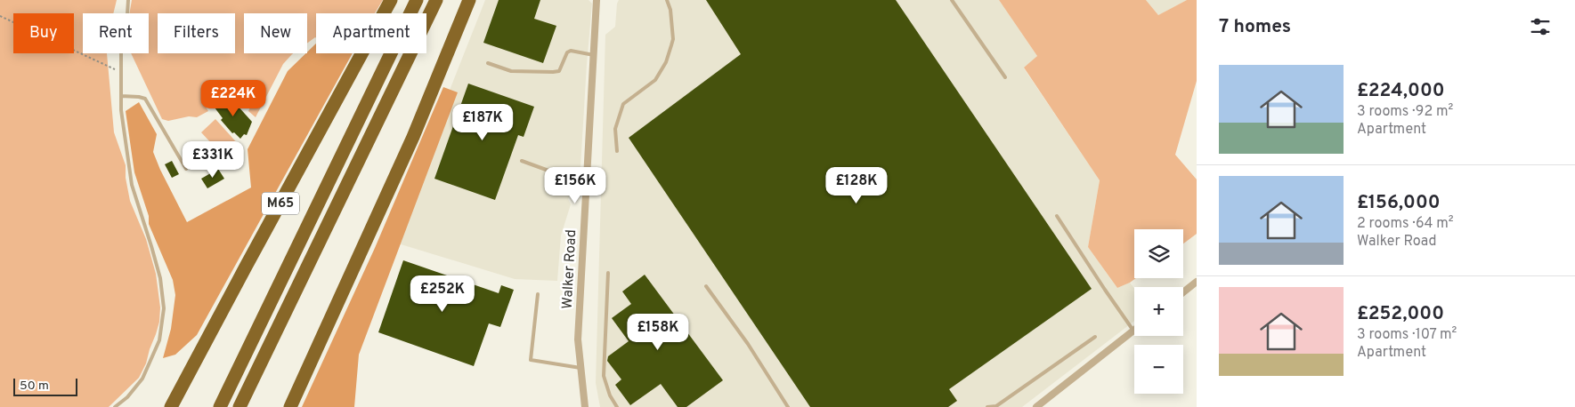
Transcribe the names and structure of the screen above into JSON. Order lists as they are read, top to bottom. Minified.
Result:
{"streets":{"highway":["M65"],"street":["Walker Road"]},"scale_bar":"50 m","page":{"heading":"7 homes","chip":["Buy","Rent","Filters","New","Apartment"],"list":[{"name":"£224,000","note":"3 rooms · 92 m² · Apartment"},{"name":"£156,000","note":"2 rooms · 64 m² · Walker Road"},{"name":"£252,000","note":"3 rooms · 107 m² · Apartment"}],"price":["£224K","£187K","£331K","£156K","£128K","£252K","£158K"],"map_buttons":["+","−"],"scale":"50 m"}}
